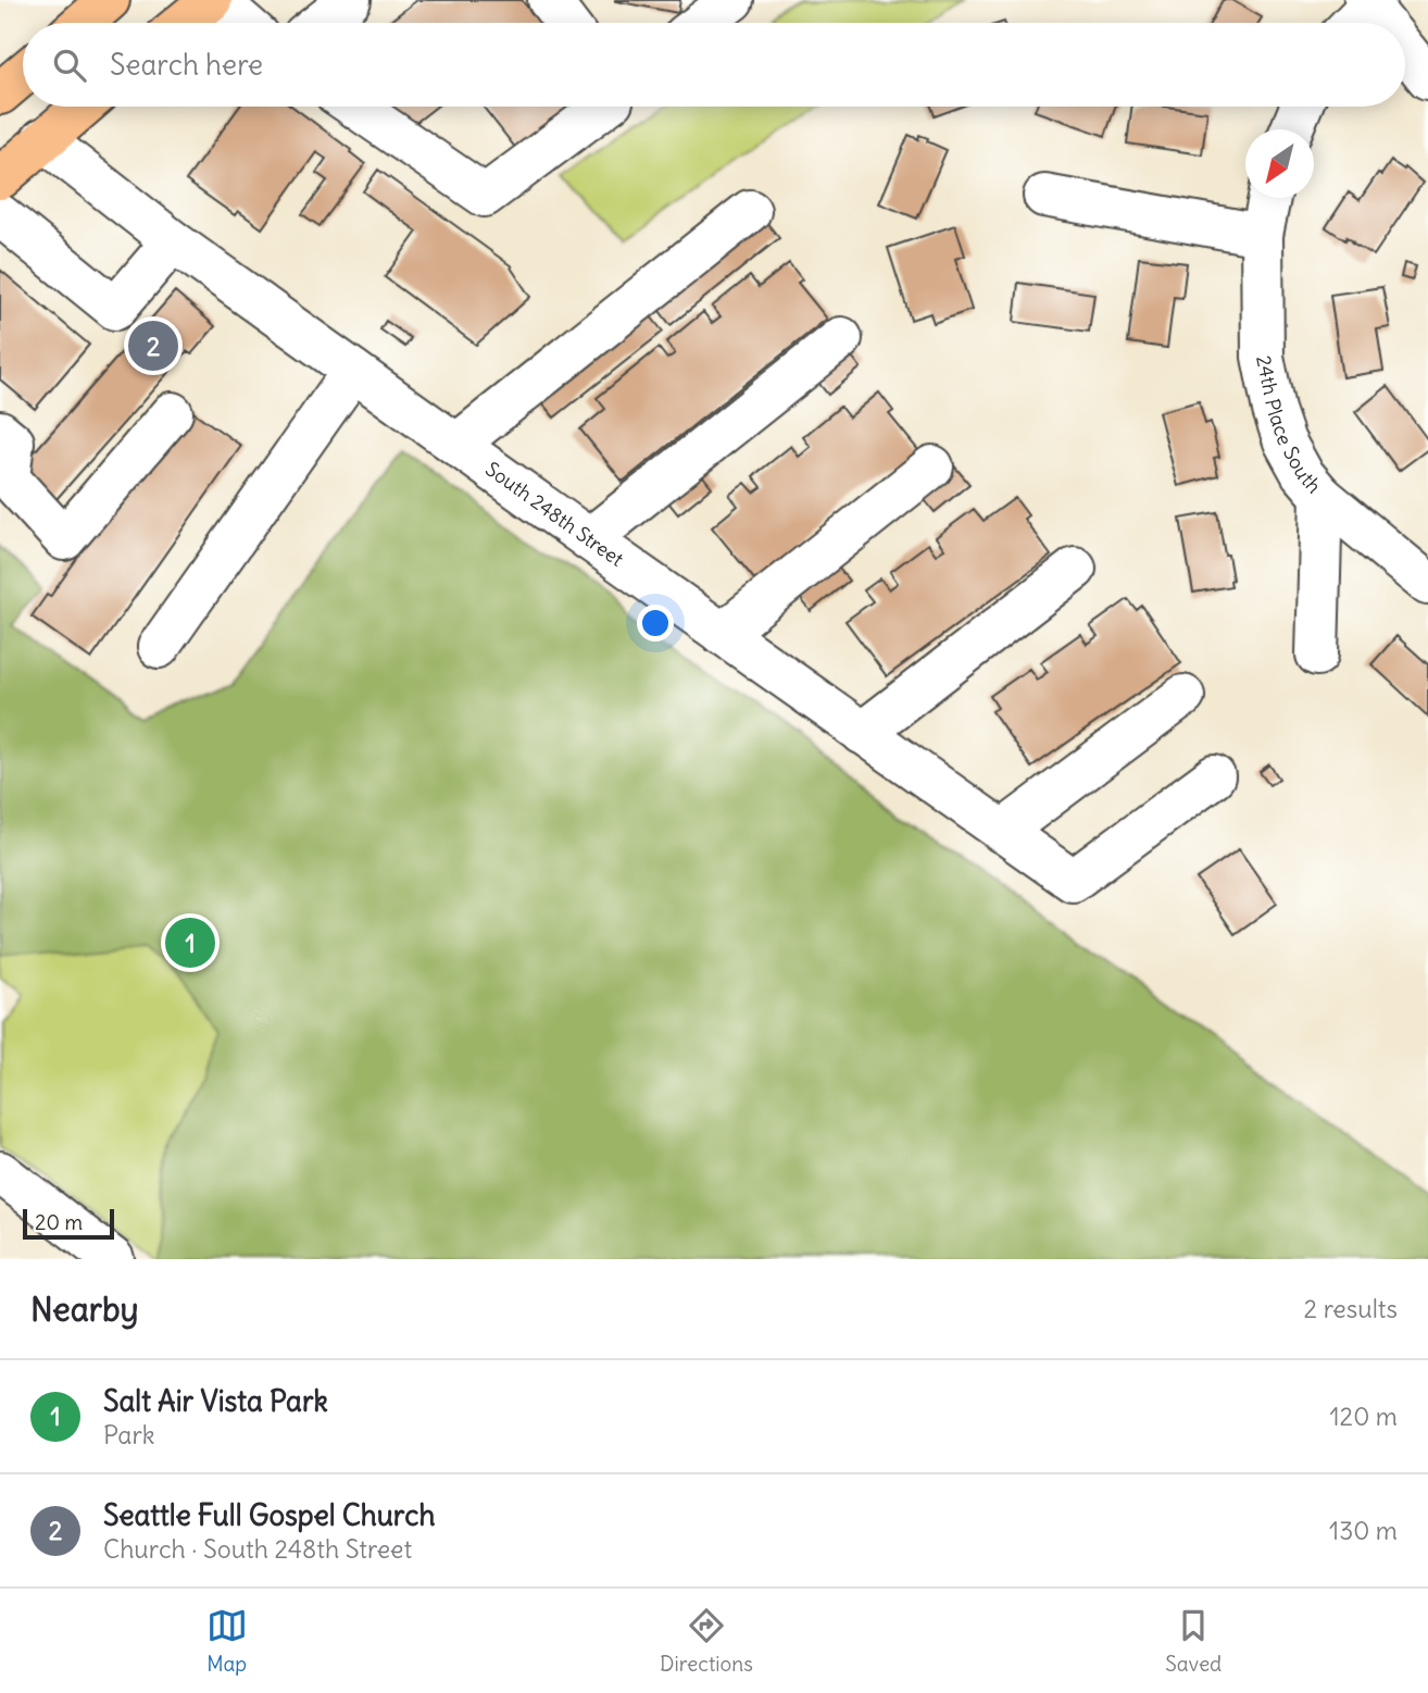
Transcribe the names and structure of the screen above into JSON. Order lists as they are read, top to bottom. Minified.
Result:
{"streets":{"street":["24th Place South","South 248th Street"]},"scale_bar":"20 m","north":"bottom left","page":{"search":"Search here","pins":["2","1"],"scale":"20 m","heading":["Nearby","2 results"],"list":[{"mark":"1","name":"Salt Air Vista Park","note":"Park","value":"120 m"},{"mark":"2","name":"Seattle Full Gospel Church","note":"Church · South 248th Street","value":"130 m"}],"nav":["Map","Directions","Saved"]}}
